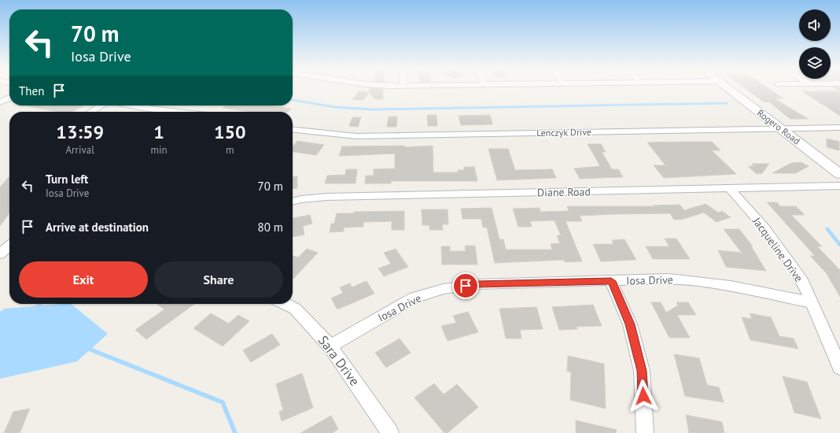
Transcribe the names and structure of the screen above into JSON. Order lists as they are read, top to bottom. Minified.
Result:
{"streets":{"street":["Rogero Road","Lenczyk Drive","Diane Road","Jacqueline Drive","Iosa Drive","Sara Drive"]},"crossings":[["Rogero Road","Lenczyk Drive"],["Diane Road","Jacqueline Drive"],["Jacqueline Drive","Iosa Drive"],["Iosa Drive","Sara Drive"]],"page":{"turn":["70 m","Iosa Drive"],"then":"Then","eta":["13:59","Arrival","1","min","150","m"],"list":[{"name":"Turn left","note":"Iosa Drive","value":"70 m"},{"name":"Arrive at destination","value":"80 m"}],"buttons":["Exit","Share"]}}
